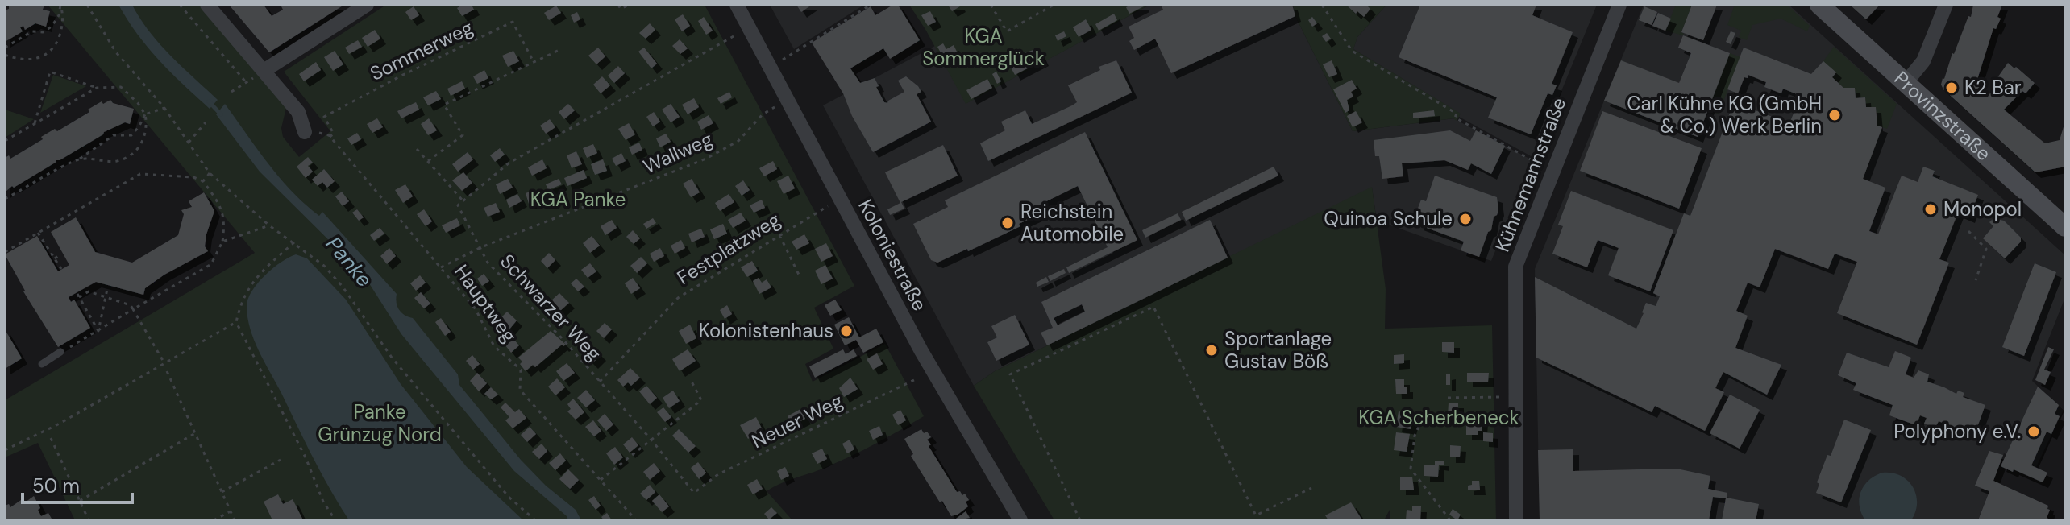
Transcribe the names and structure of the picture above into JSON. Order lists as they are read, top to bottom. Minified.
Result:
{"streets":{"main road":["Provinzstraße"],"street":["Kühnemannstraße","Koloniestraße"],"path":["Sommerweg","Wallweg","Festplatzweg","Hauptweg","Schwarzer Weg","Neuer Weg"]},"crossings":[["Sommerweg","Hauptweg"],["Wallweg","Hauptweg"],["Wallweg","Schwarzer Weg"],["Festplatzweg","Schwarzer Weg"],["Schwarzer Weg","Neuer Weg"]],"water":["Panke"],"parks":["KGA Sommerglück","KGA Panke","Panke Grünzug Nord","KGA Scherbeneck"],"places":["K2 Bar","Carl Kühne KG (GmbH & Co.) Werk Berlin","Monopol","Quinoa Schule","Reichstein Automobile","Kolonistenhaus","Sportanlage Gustav Böß","Polyphony e.V."],"scale_bar":"50 m"}
